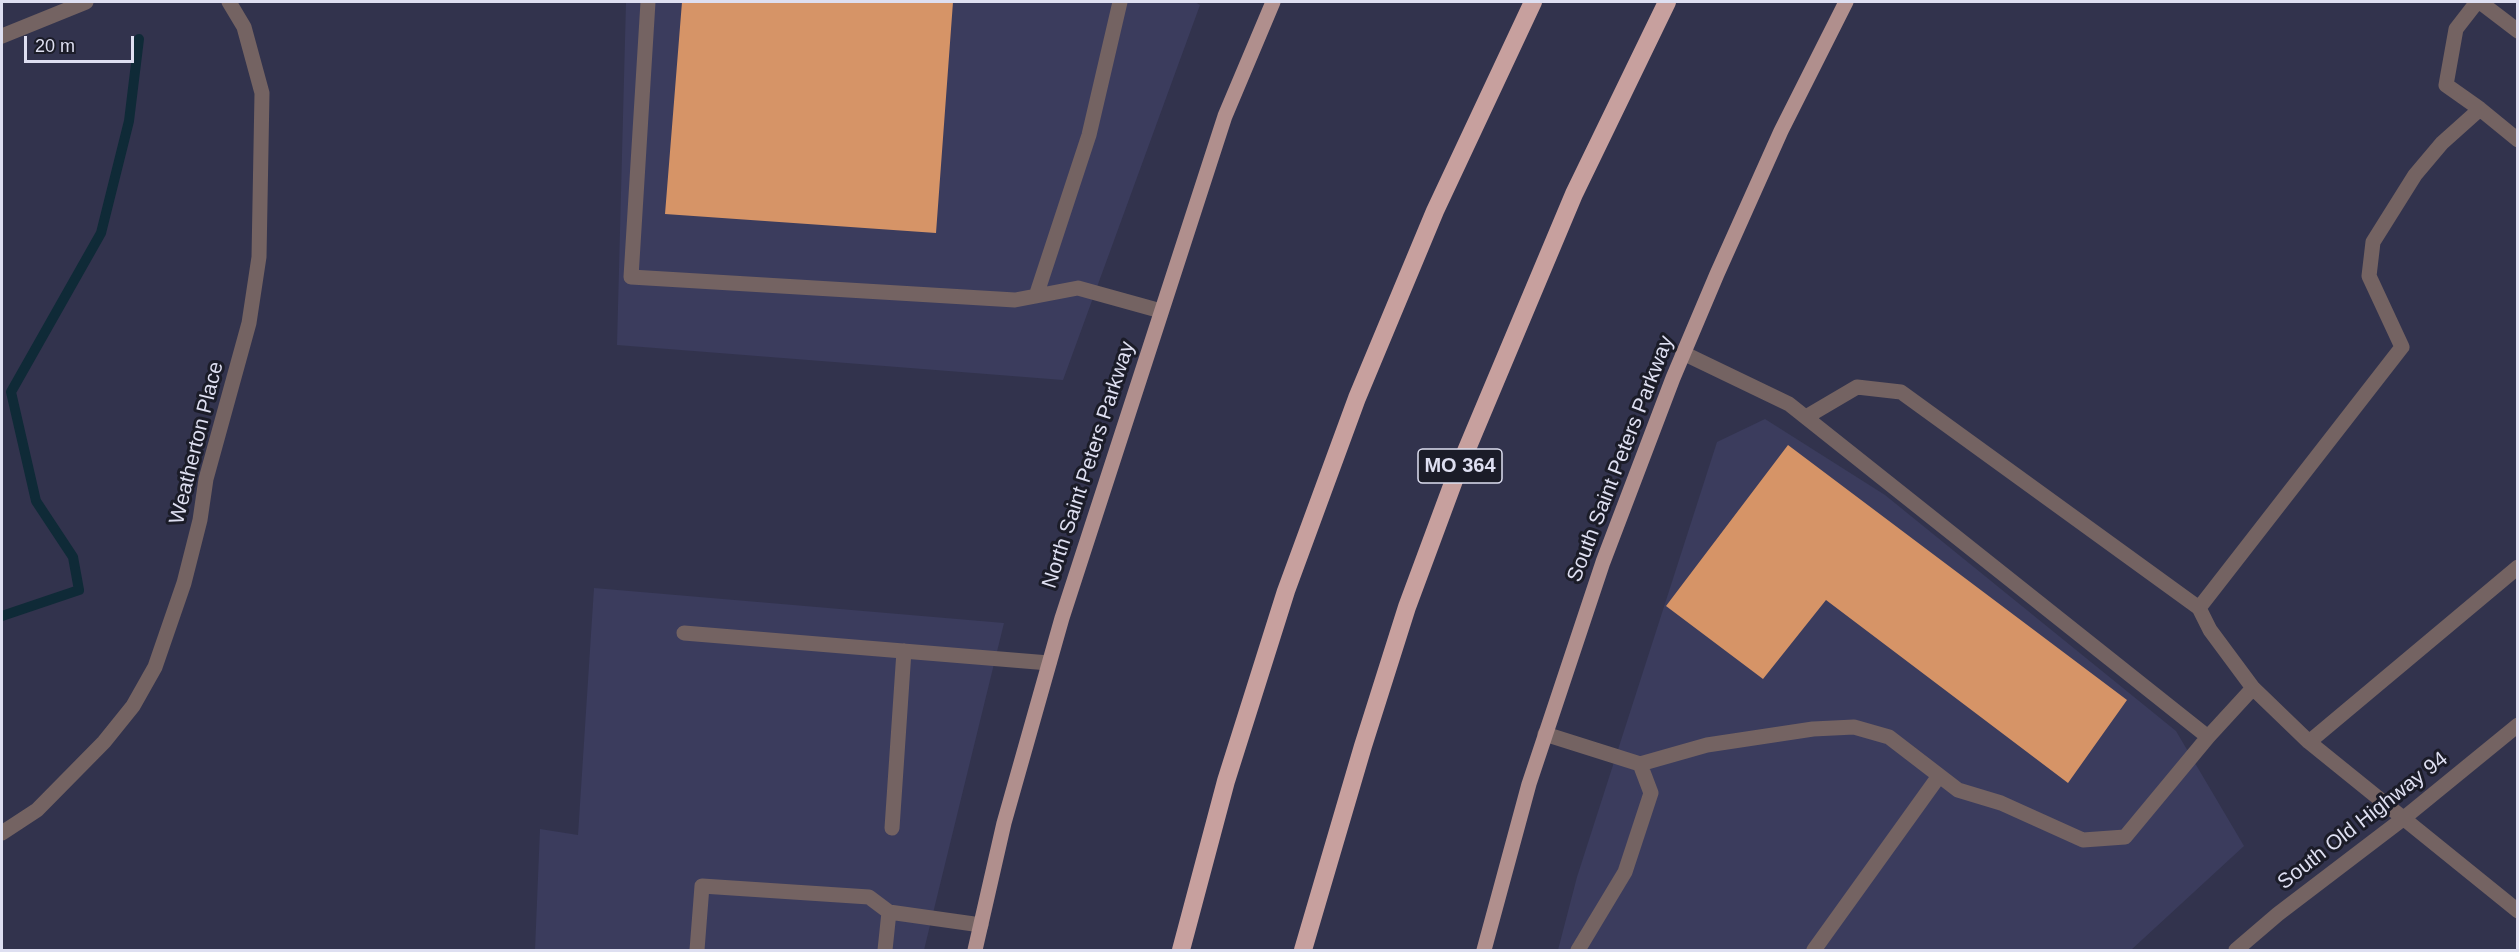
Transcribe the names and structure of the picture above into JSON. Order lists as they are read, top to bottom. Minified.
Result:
{"streets":{"highway":["MO 364"],"main road":["South Saint Peters Parkway","North Saint Peters Parkway"],"street":["Weatherton Place","South Old Highway 94"]},"scale_bar":"20 m"}
